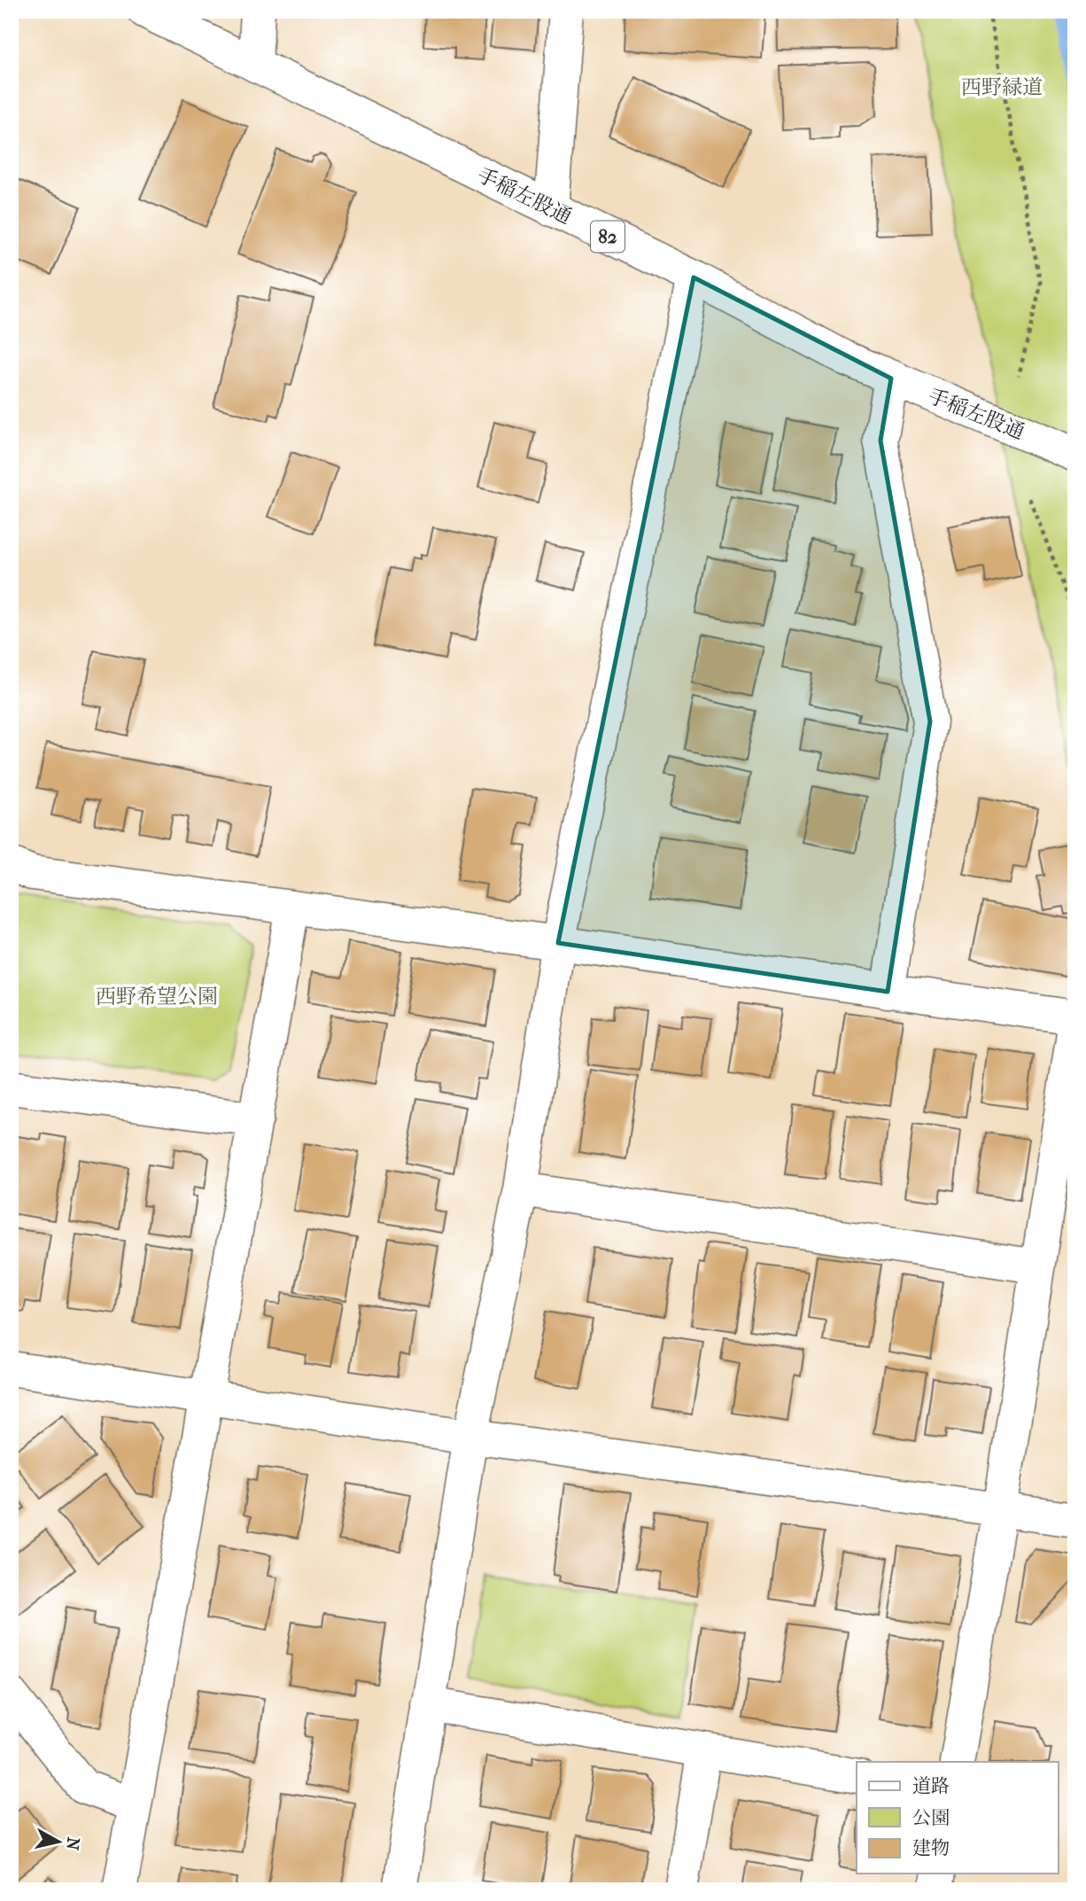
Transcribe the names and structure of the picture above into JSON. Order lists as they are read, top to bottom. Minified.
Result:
{"streets":{"street":["手稲左股通","82"]},"parks":["西野緑道","西野希望公園"],"legend":["道路","公園","建物"],"north":"right"}
